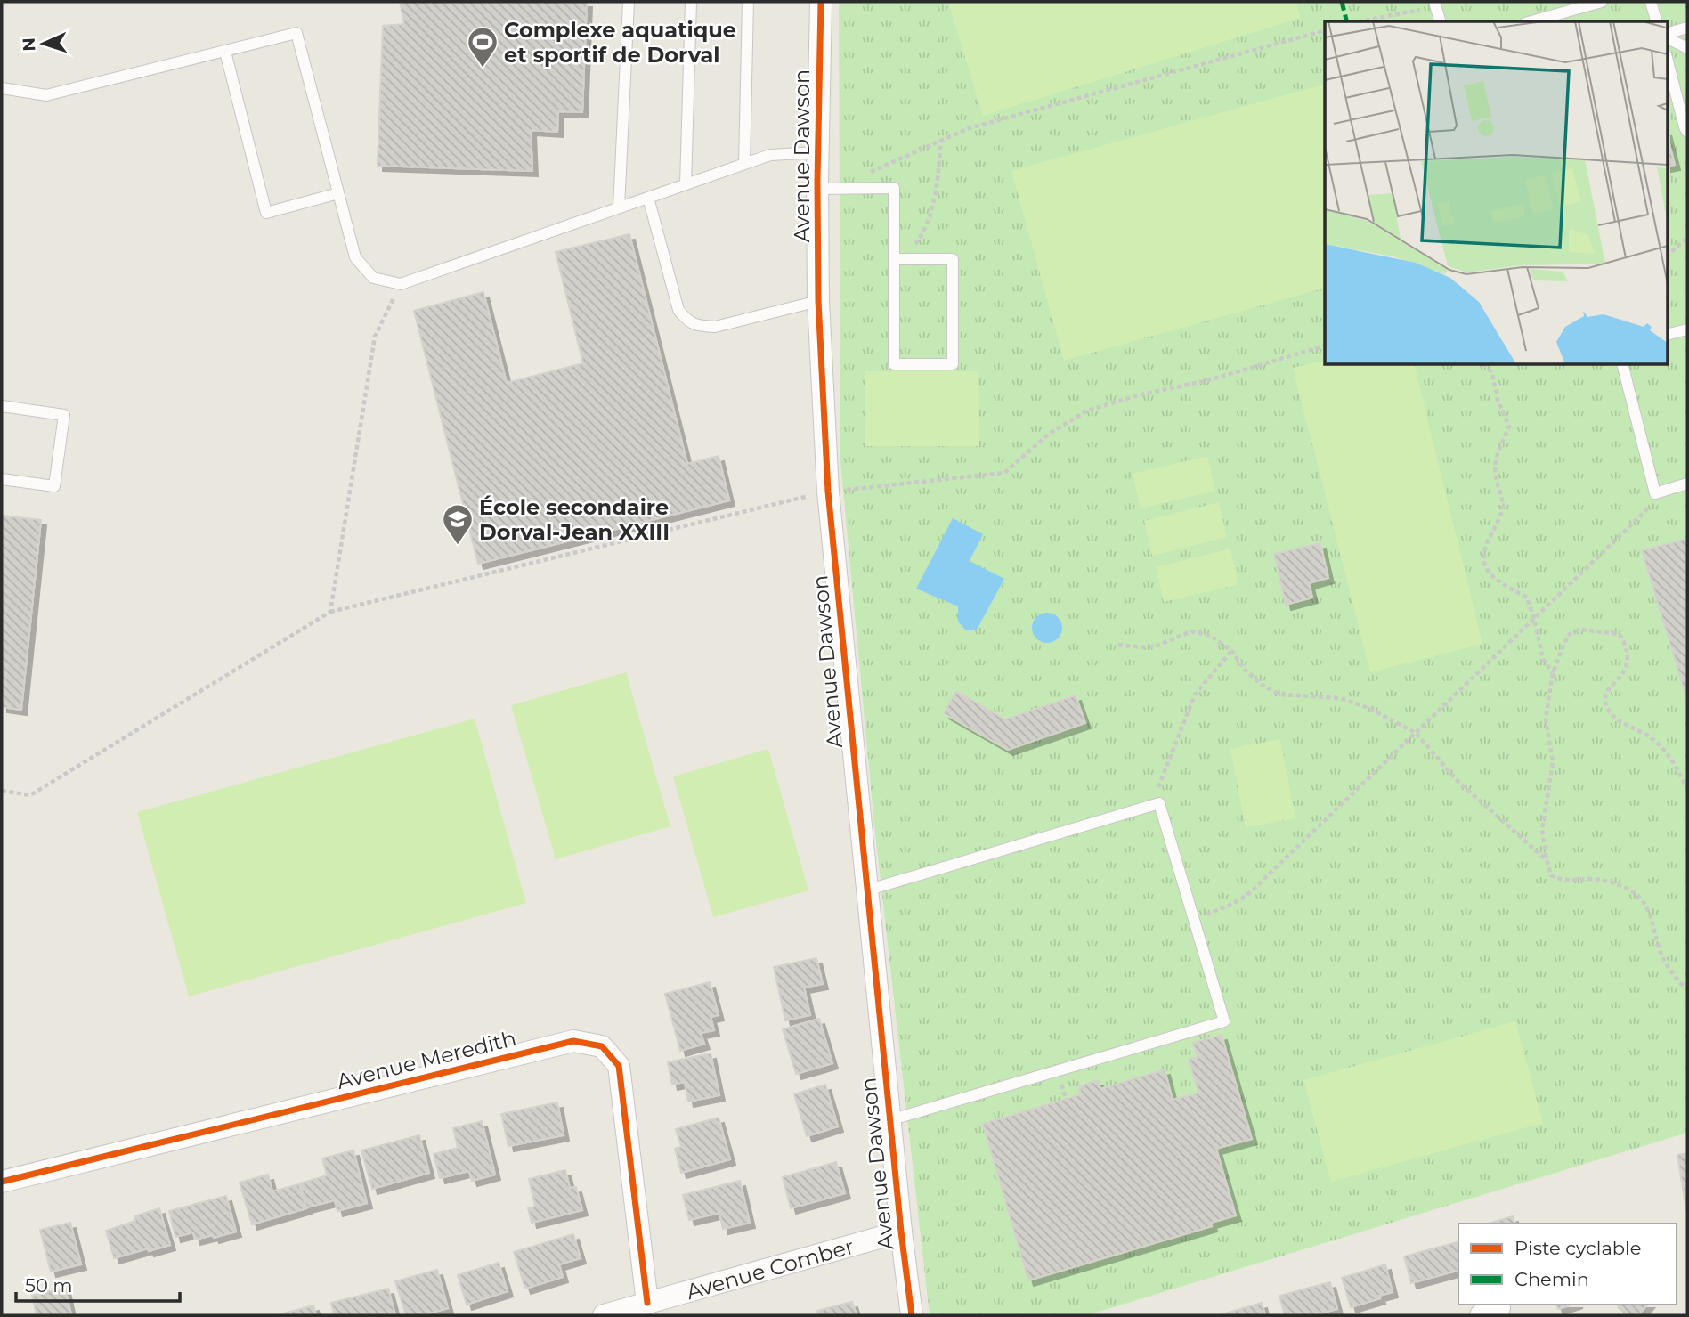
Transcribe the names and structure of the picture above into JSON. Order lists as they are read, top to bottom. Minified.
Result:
{"streets":{"street":["Avenue Dawson","Avenue Meredith","Avenue Comber"]},"crossings":[["Avenue Dawson","Avenue Comber"],["Avenue Meredith","Avenue Comber"]],"places":{"sports":["Complexe aquatique et sportif de Dorval"],"school or university":["École secondaire Dorval-Jean XXIII"]},"legend":["Piste cyclable","Chemin"],"scale_bar":"50 m","north":"left"}
